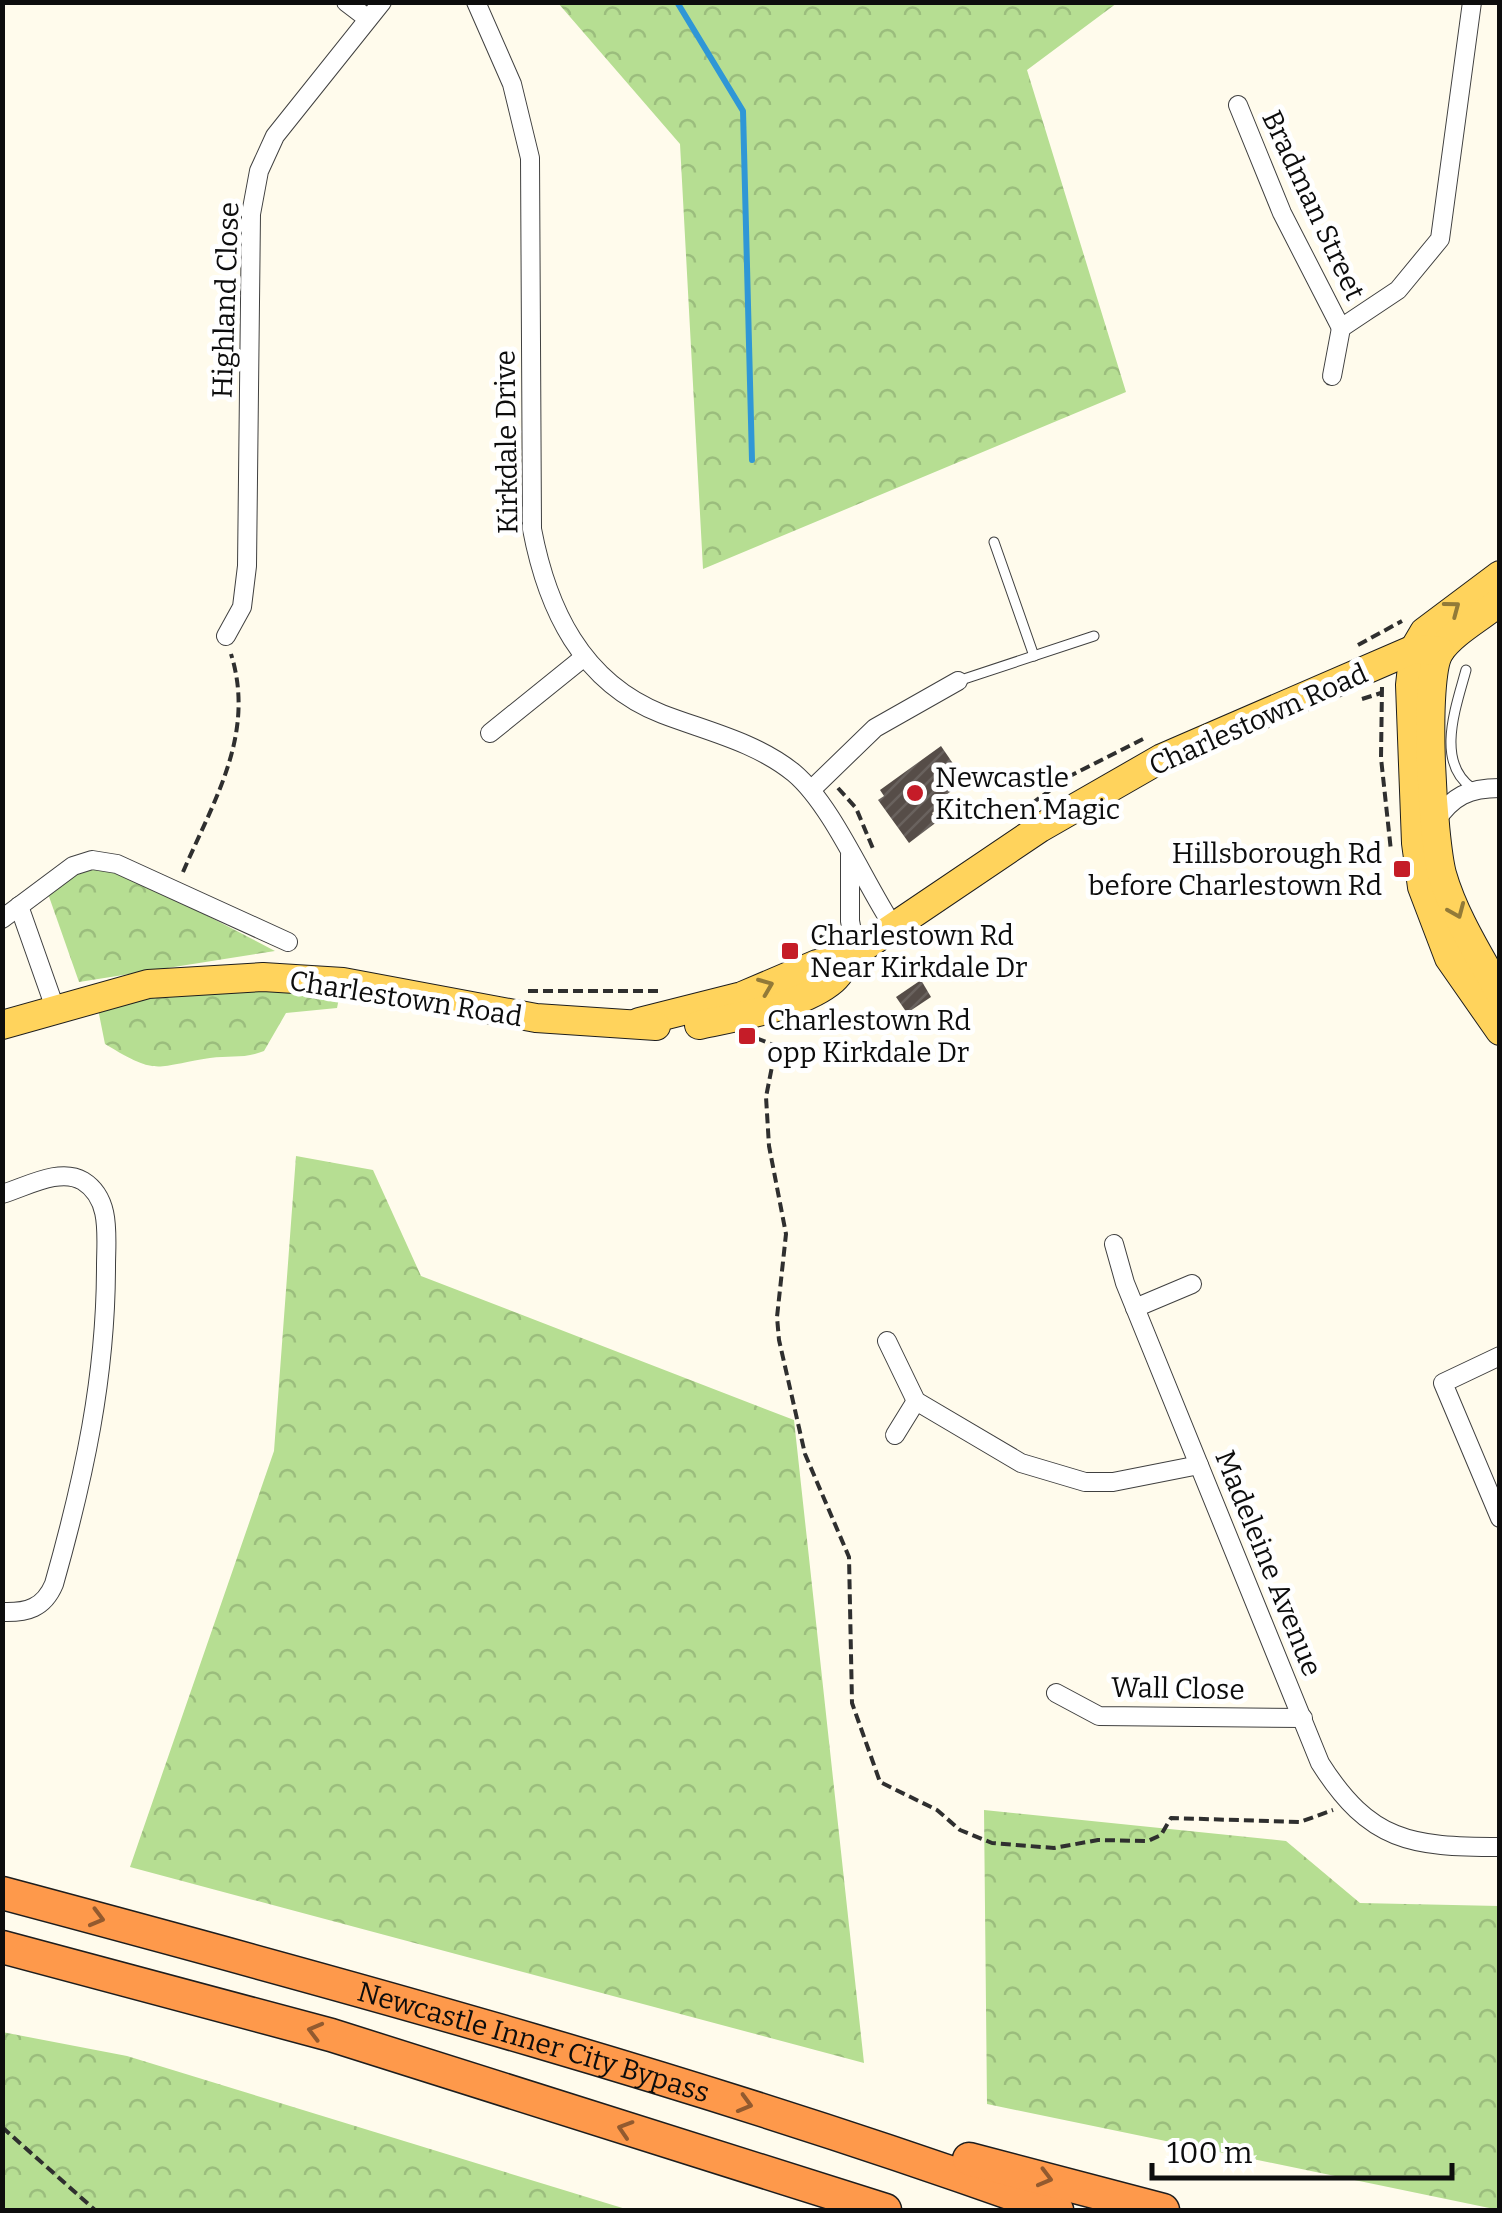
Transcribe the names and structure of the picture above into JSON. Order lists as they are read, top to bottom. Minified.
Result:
{"streets":{"highway":["Newcastle Inner City Bypass"],"main road":["Charlestown Road"],"street":["Bradman Street","Highland Close","Kirkdale Drive","Madeleine Avenue","Wall Close"]},"crossings":[["Kirkdale Drive","Charlestown Road"],["Madeleine Avenue","Wall Close"]],"places":{"other":["Newcastle Kitchen Magic"],"transit":["Hillsborough Rd before Charlestown Rd","Charlestown Rd Near Kirkdale Dr","Charlestown Rd opp Kirkdale Dr"]},"scale_bar":"100 m"}
